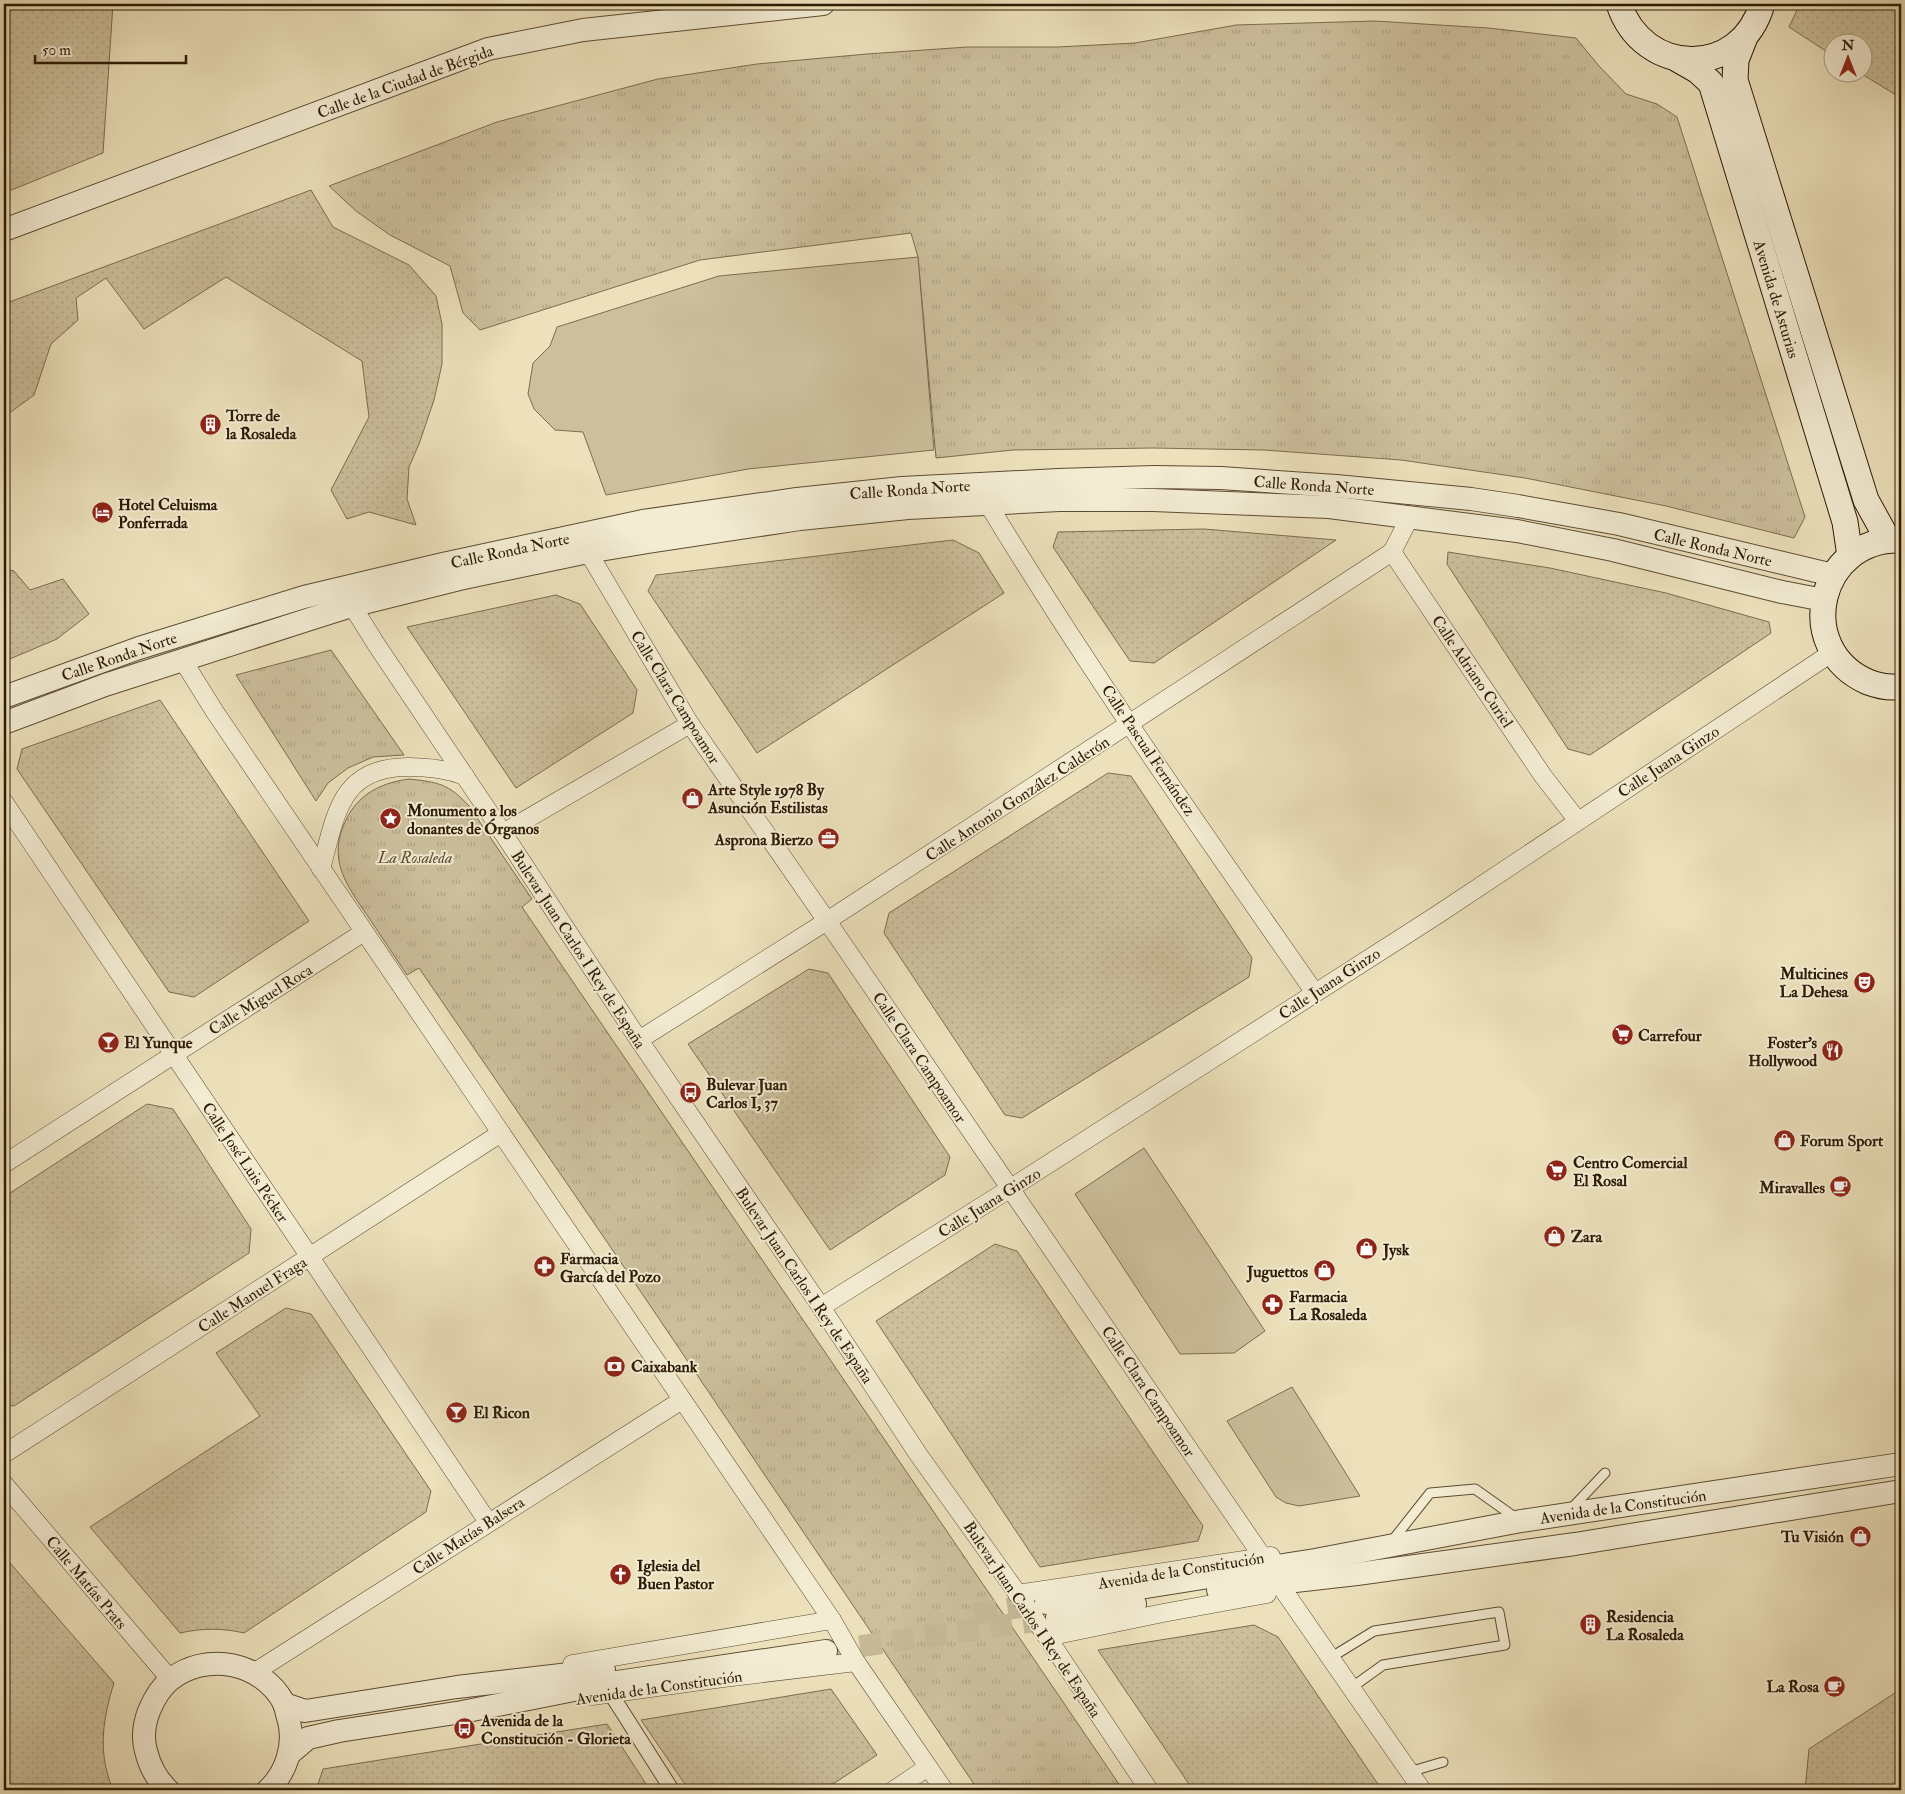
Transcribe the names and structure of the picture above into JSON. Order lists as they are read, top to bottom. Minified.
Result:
{"streets":{"main road":["Avenida de Asturias"],"street":["Calle de la Ciudad de Bérgida","Calle Ronda Norte","Calle Adriano Curiel","Calle Clara Campoamor","Calle Pascual Fernández","Calle Juana Ginzo","Calle Antonio González Calderón","Bulevar Juan Carlos I Rey de España","Calle Miguel Roca","Calle José Luis Pécker","Calle Manuel Fraga","Avenida de la Constitución","Calle Matías Balsera","Calle Matías Prats"]},"crossings":[["Calle Ronda Norte","Calle Clara Campoamor"],["Calle Ronda Norte","Calle Pascual Fernández"],["Calle Ronda Norte","Bulevar Juan Carlos I Rey de España"],["Calle Adriano Curiel","Calle Juana Ginzo"],["Calle Adriano Curiel","Calle Antonio González Calderón"],["Calle Clara Campoamor","Calle Juana Ginzo"],["Calle Clara Campoamor","Calle Antonio González Calderón"],["Calle Clara Campoamor","Avenida de la Constitución"],["Calle Pascual Fernández","Calle Juana Ginzo"],["Calle Pascual Fernández","Calle Antonio González Calderón"],["Calle Juana Ginzo","Bulevar Juan Carlos I Rey de España"],["Calle Antonio González Calderón","Bulevar Juan Carlos I Rey de España"],["Bulevar Juan Carlos I Rey de España","Avenida de la Constitución"],["Calle Miguel Roca","Calle José Luis Pécker"],["Calle José Luis Pécker","Calle Manuel Fraga"],["Calle José Luis Pécker","Calle Matías Balsera"]],"parks":["La Rosaleda"],"places":{"building":["Torre de la Rosaleda","Residencia La Rosaleda"],"hotel":["Hotel Celuisma Ponferrada"],"shop":["Arte Style 1978 By Asunción Estilistas","Forum Sport","Zara","Jysk","Juguettos","Tu Visión"],"place":["Monumento a los donantes de Órganos"],"office":["Asprona Bierzo"],"theatre":["Multicines La Dehesa"],"supermarket":["Carrefour","Centro Comercial El Rosal"],"bar":["El Yunque","El Ricon"],"restaurant":["Foster's Hollywood"],"bus stop":["Bulevar Juan Carlos I, 37","Avenida de la Constitución - Glorieta"],"cafe":["Miravalles","La Rosa"],"pharmacy":["Farmacia García del Pozo","Farmacia La Rosaleda"],"bank":["Caixabank"],"church":["Iglesia del Buen Pastor"]},"scale_bar":"50 m","north":"top"}
